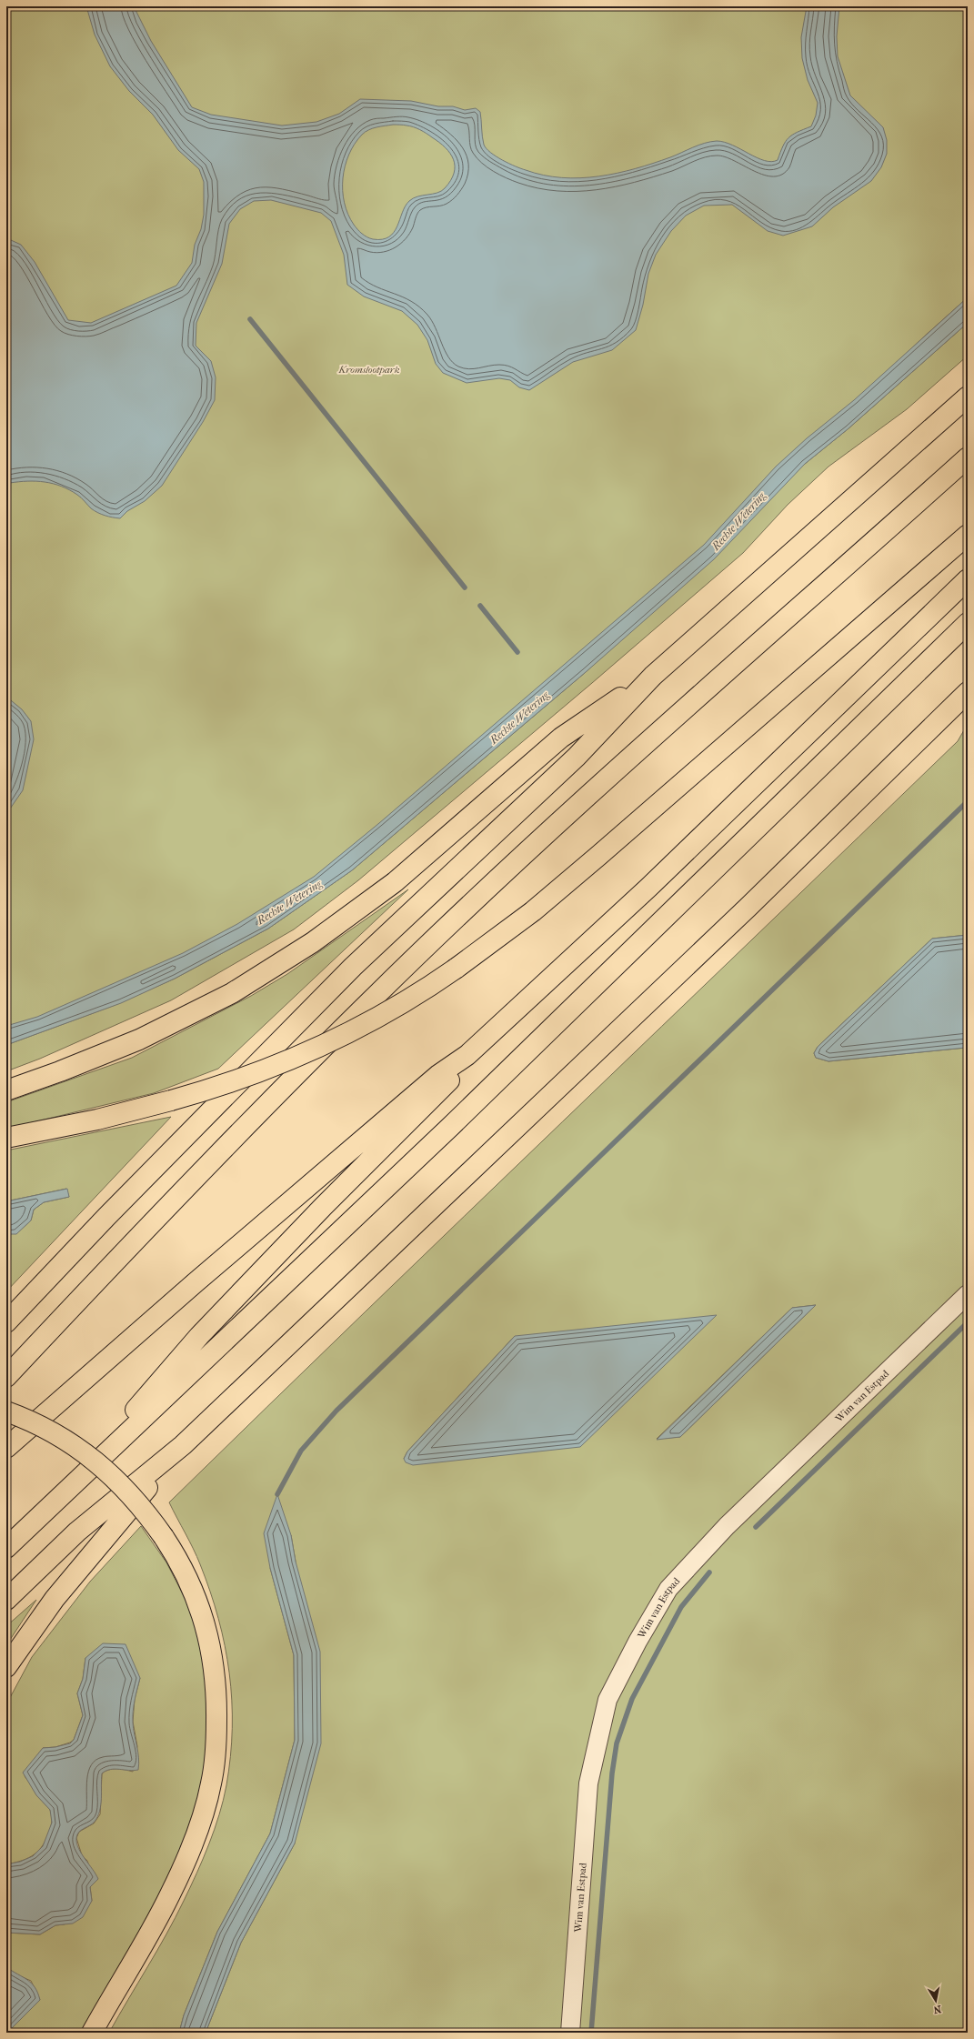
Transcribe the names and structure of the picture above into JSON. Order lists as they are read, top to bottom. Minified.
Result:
{"streets":{"street":["Wim van Estpad"]},"water":["Rechte Wetering"],"parks":["Kromslootpark"],"north":"bottom"}
